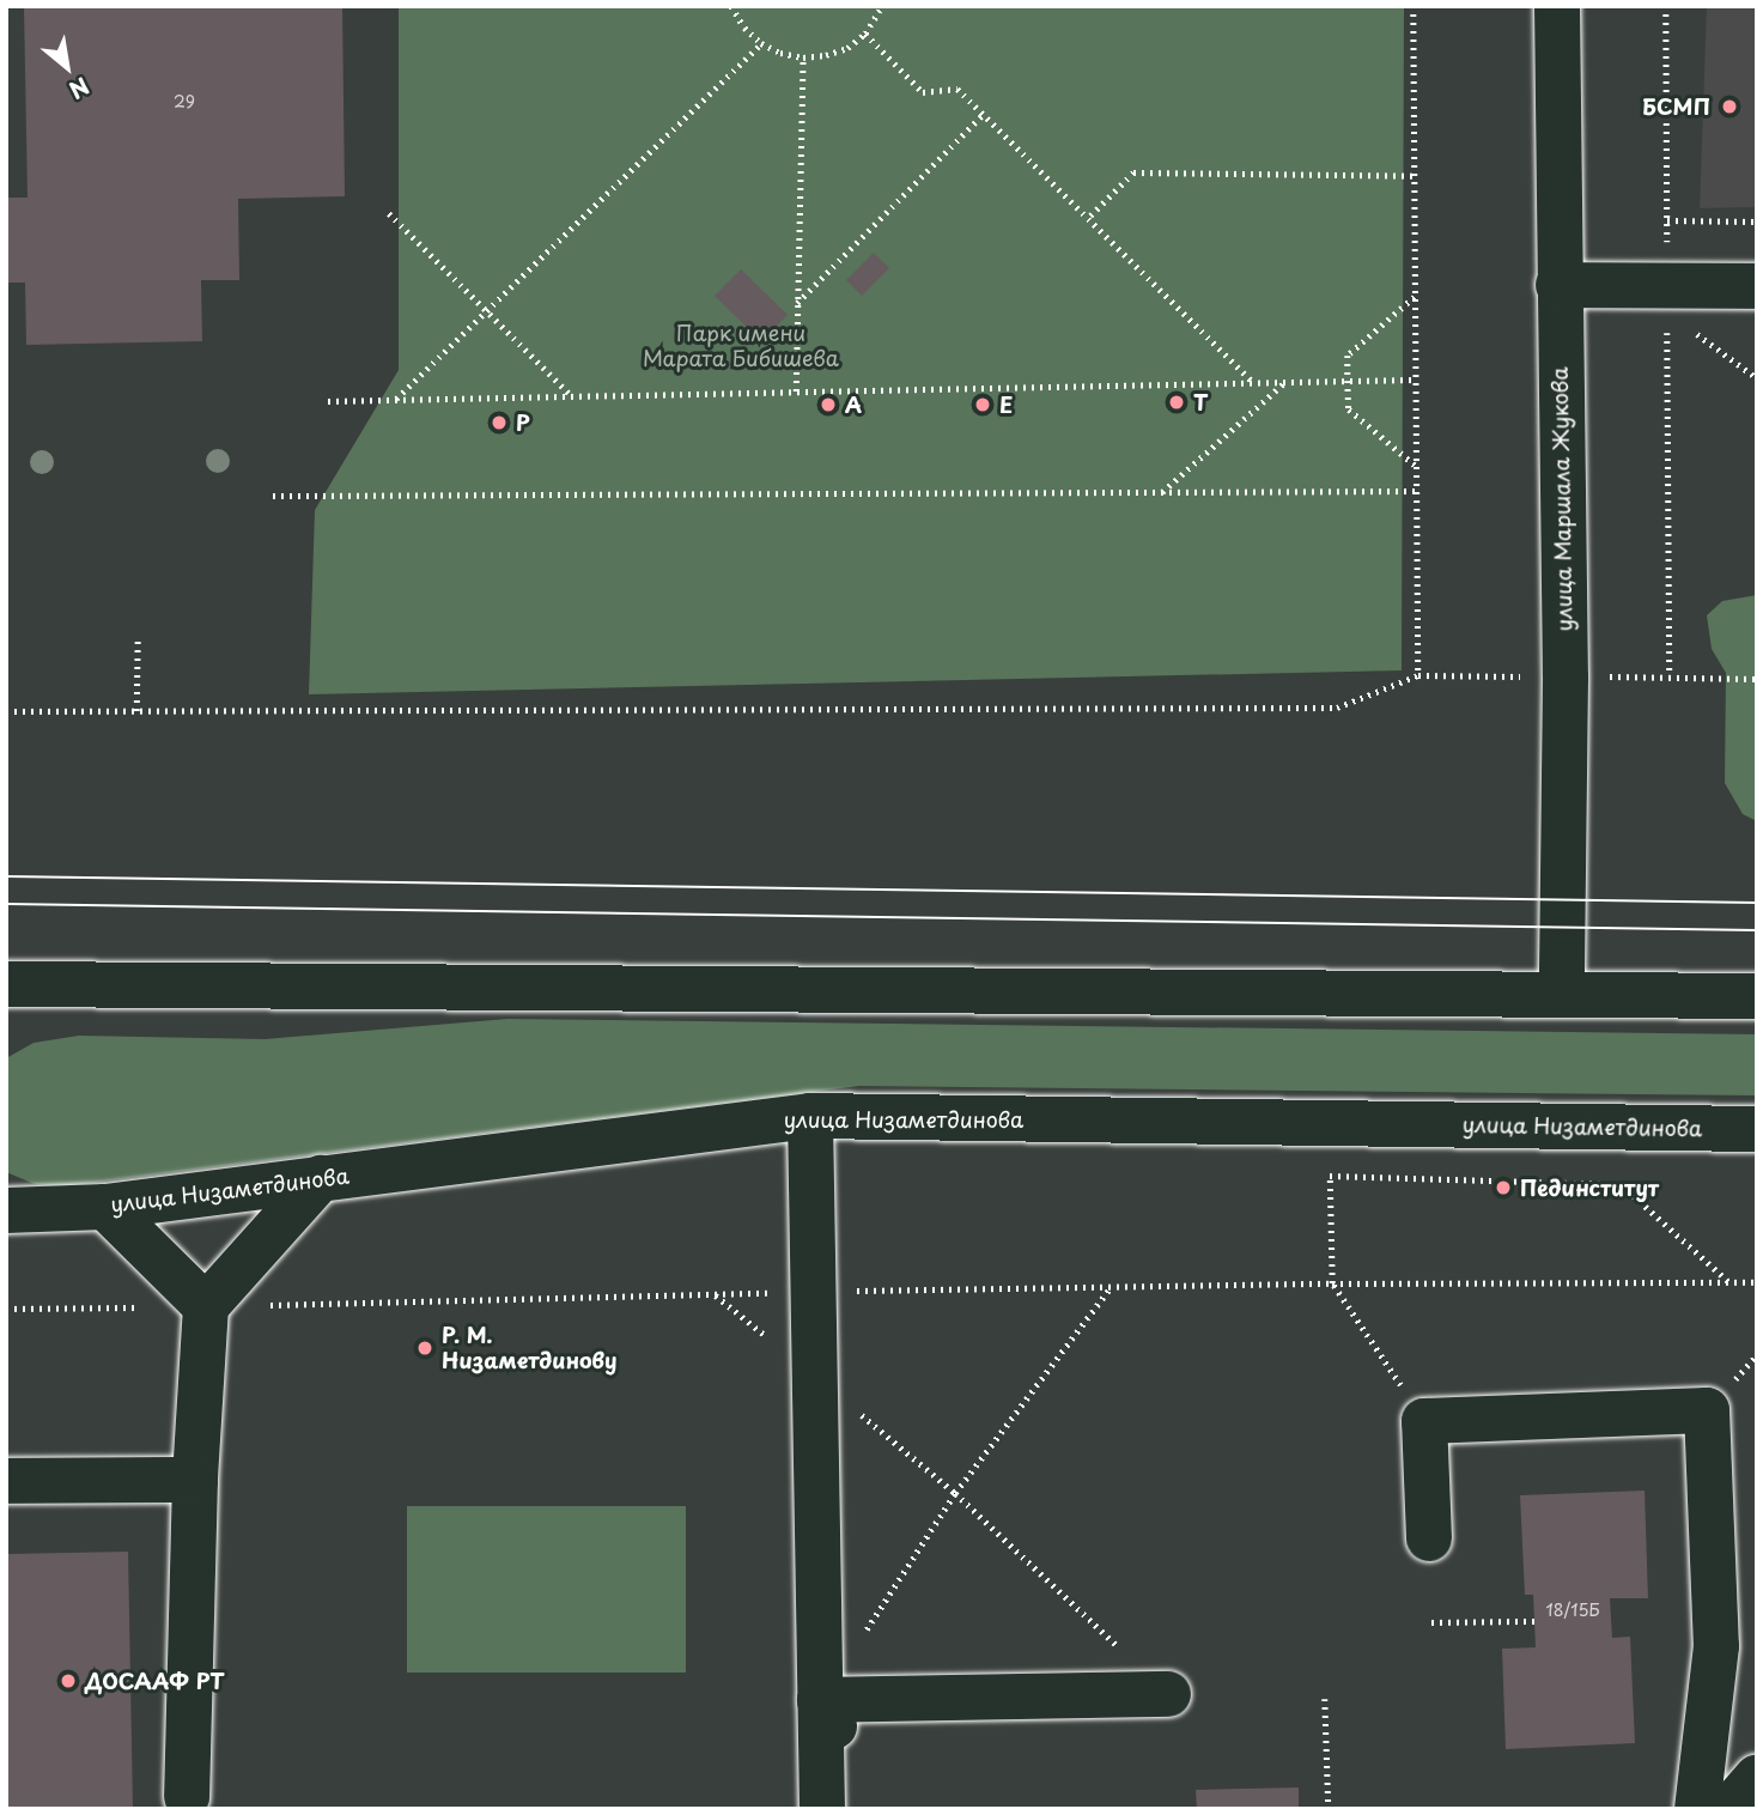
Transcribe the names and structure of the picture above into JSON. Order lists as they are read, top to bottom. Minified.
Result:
{"streets":{"main road":["улица Маршала Жукова","улица Низаметдинова"]},"parks":["Парк имени Марата Бибишева"],"places":["БСМП","Т","А","Е","Р","Пединститут","Р. М. Низаметдинову","ДОСААФ РТ"],"house_numbers":["29","18/15Б"],"north":"bottom right"}
